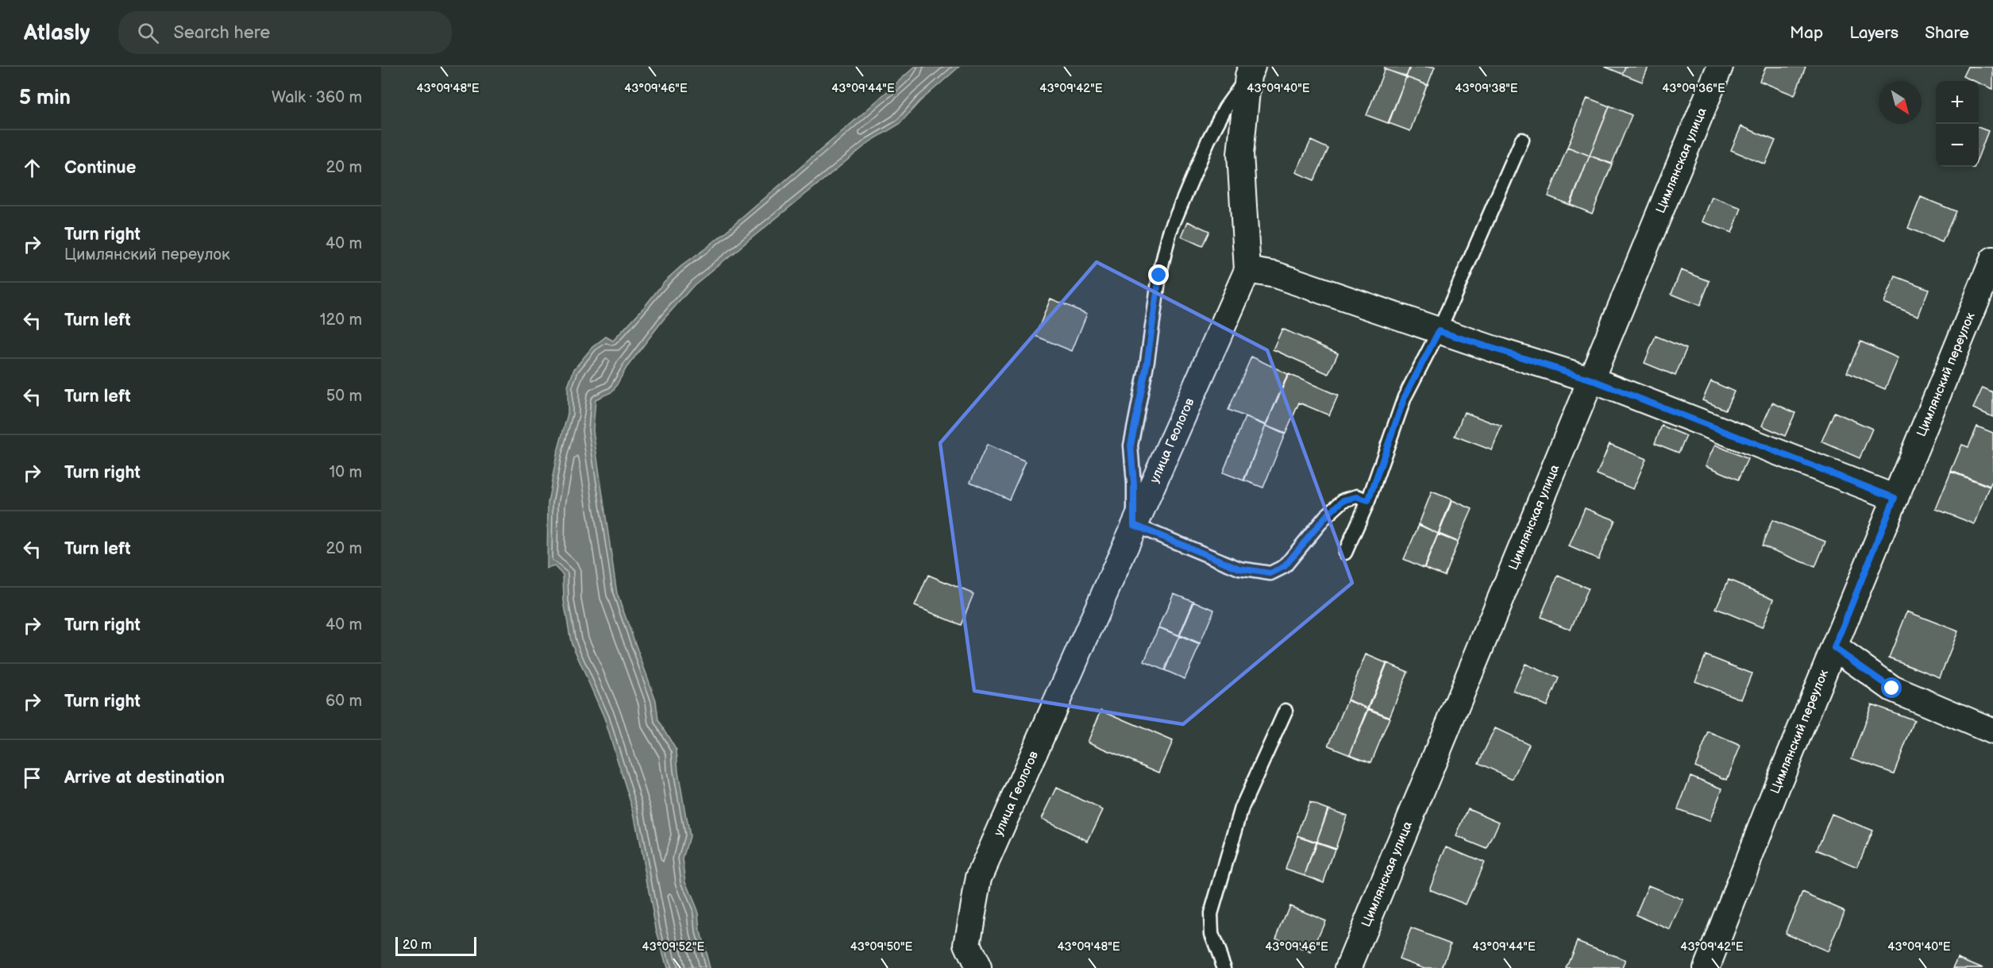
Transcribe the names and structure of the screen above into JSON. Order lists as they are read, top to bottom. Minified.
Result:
{"streets":{"street":["Цимлянская улица","Цимлянский переулок","улица Геологов"]},"scale_bar":"20 m","north":"bottom right","page":{"header":"Atlasly","search":"Search here","nav":["Map","Layers","Share"],"heading":["5 min","Walk · 360 m"],"map_buttons":["+","−"],"list":[["Continue","20 m"],["Turn right","Цимлянский переулок","40 m"],["Turn left","120 m"],["Turn left","50 m"],["Turn right","10 m"],["Turn left","20 m"],["Turn right","40 m"],["Turn right","60 m"],"Arrive at destination"],"scale":"20 m"},"coordinates":["43°09'48\"E","43°09'46\"E","43°09'44\"E","43°09'42\"E","43°09'40\"E","43°09'38\"E","43°09'36\"E","43°09'52\"E","43°09'50\"E"]}
